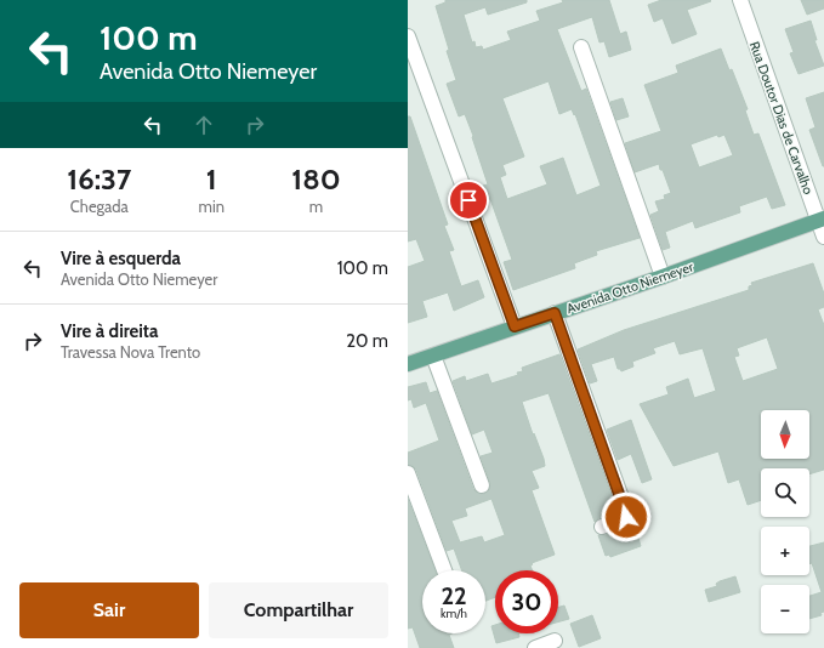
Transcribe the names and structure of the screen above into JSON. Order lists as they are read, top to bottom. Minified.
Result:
{"streets":{"main road":["Avenida Otto Niemeyer"],"street":["Rua Doutor Dias de Carvalho"]},"crossings":[["Rua Doutor Dias de Carvalho","Avenida Otto Niemeyer"]],"north":"bottom","page":{"turn":["100 m","Avenida Otto Niemeyer"],"eta":["16:37","Chegada","1","min","180","m"],"list":[{"name":"Vire à esquerda","note":"Avenida Otto Niemeyer","value":"100 m"},{"name":"Vire à direita","note":"Travessa Nova Trento","value":"20 m"}],"map_buttons":["+","−"],"speed":"22 km/h","limit":"30","buttons":["Sair","Compartilhar"]}}
